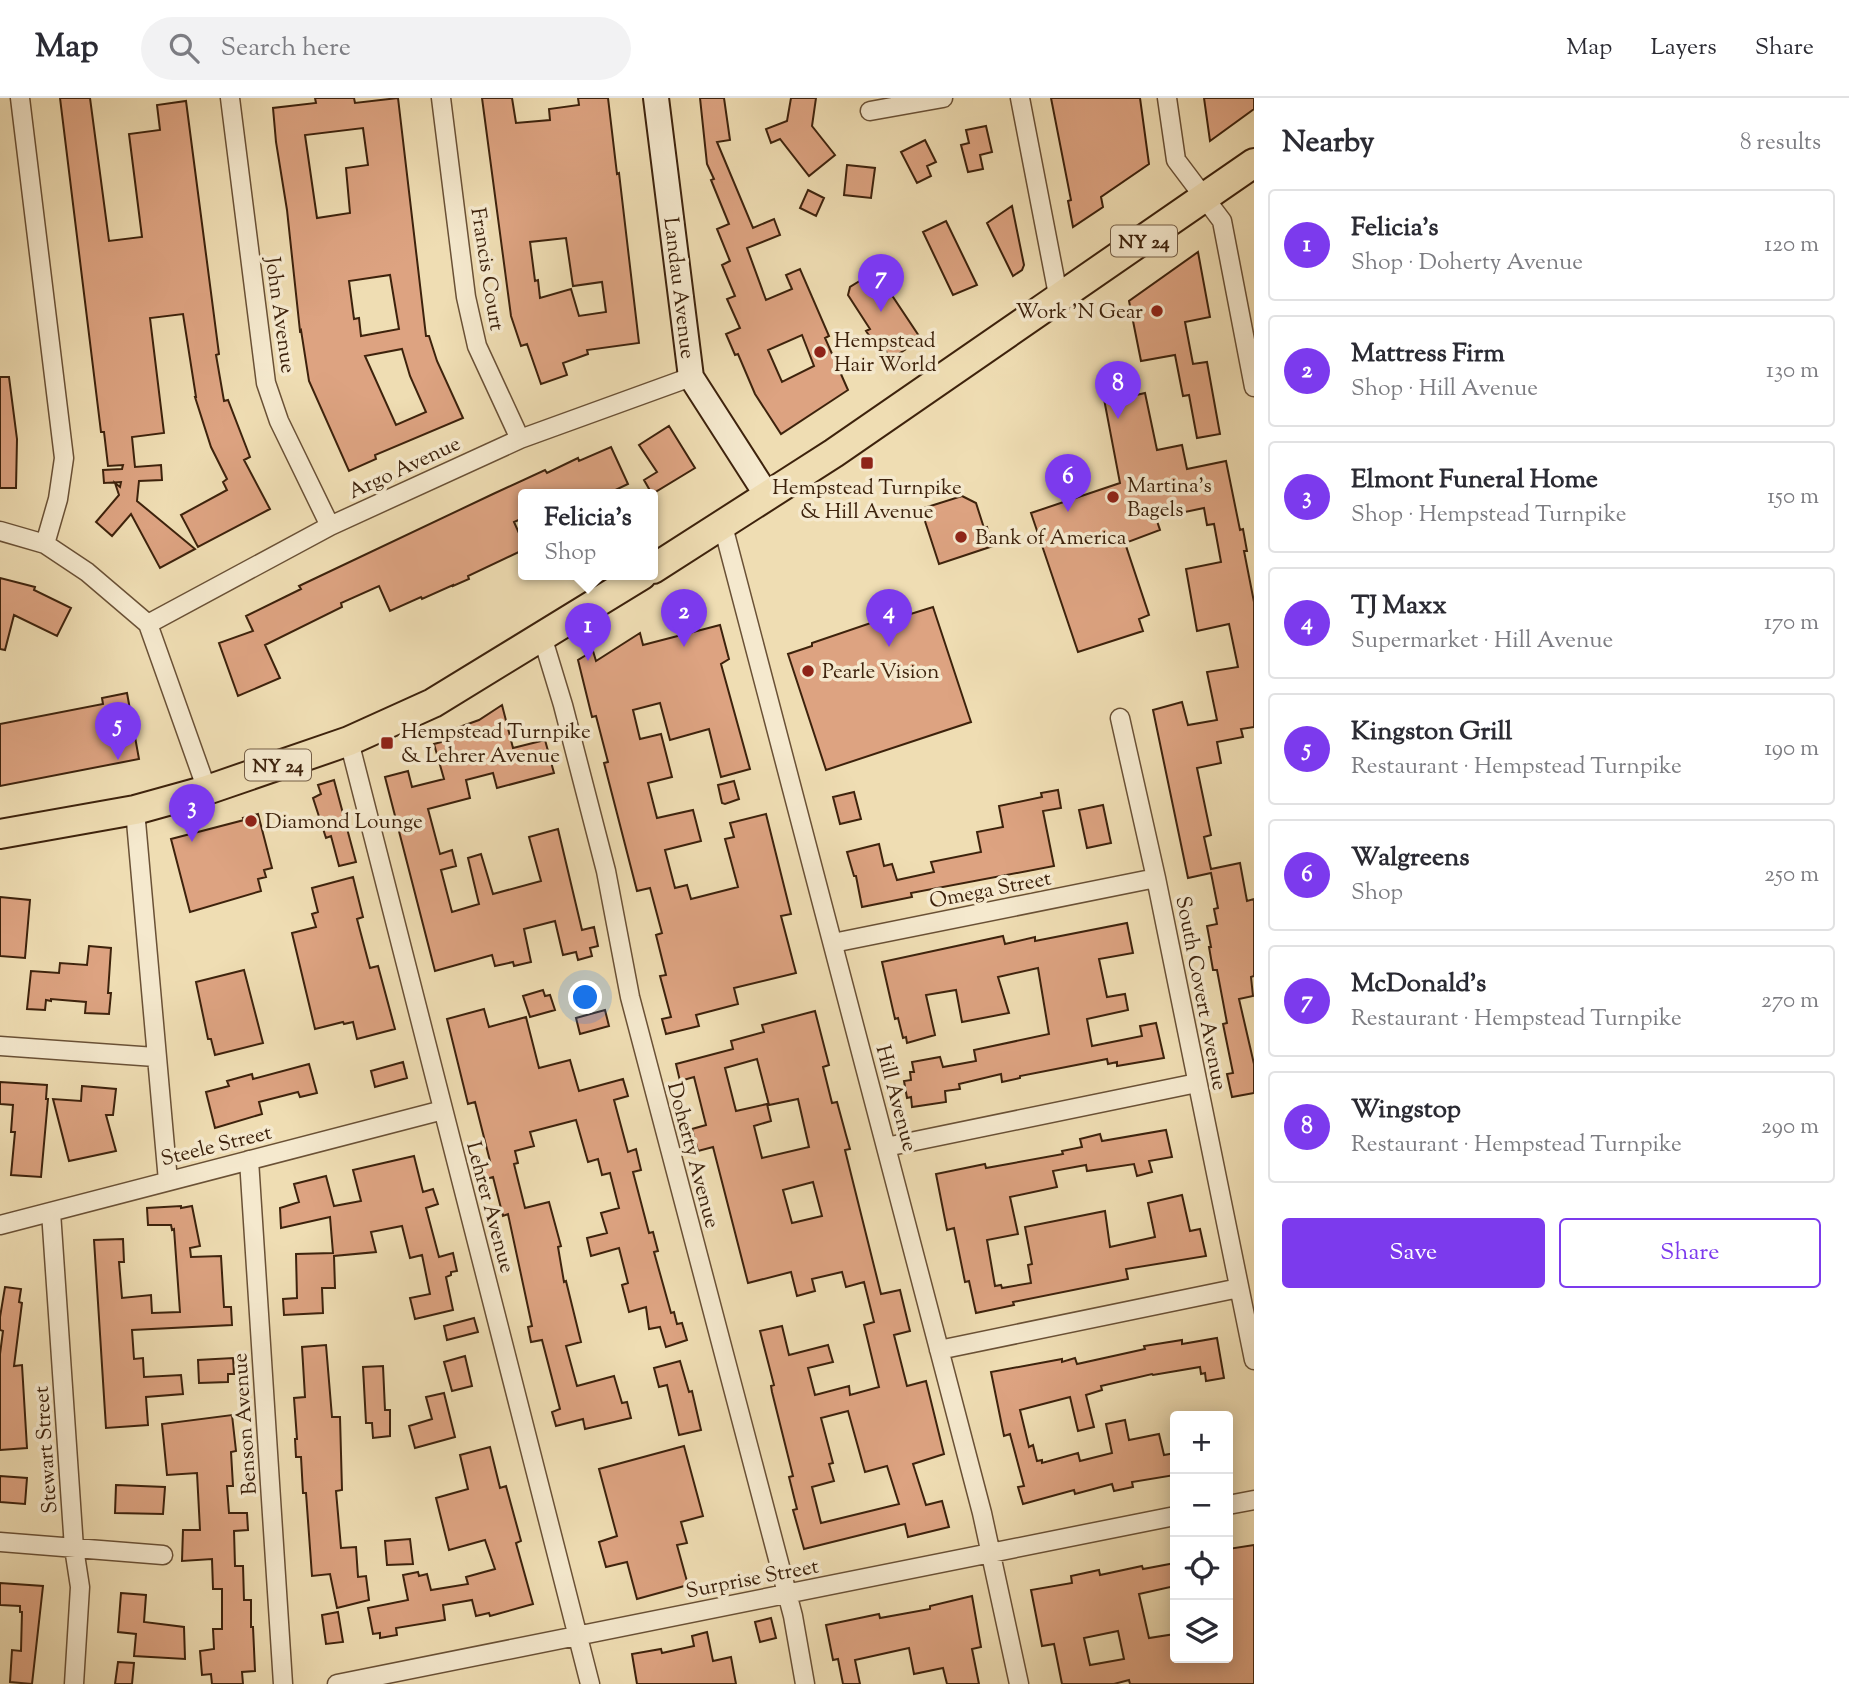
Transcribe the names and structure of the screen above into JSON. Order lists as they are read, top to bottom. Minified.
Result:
{"streets":{"main road":["NY 24"],"street":["Francis Court","Landau Avenue","John Avenue","Argo Avenue","Omega Street","South Covert Avenue","Hill Avenue","Steele Street","Doherty Avenue","Lehrer Avenue","Benson Avenue","Stewart Street","Surprise Street"]},"crossings":[["NY 24","Landau Avenue"],["NY 24","Hill Avenue"],["NY 24","Doherty Avenue"],["NY 24","Lehrer Avenue"],["Francis Court","Argo Avenue"],["Landau Avenue","Argo Avenue"],["John Avenue","Argo Avenue"],["Omega Street","South Covert Avenue"],["Omega Street","Hill Avenue"],["Hill Avenue","Surprise Street"],["Steele Street","Lehrer Avenue"],["Steele Street","Benson Avenue"],["Steele Street","Stewart Street"],["Doherty Avenue","Surprise Street"],["Lehrer Avenue","Surprise Street"]],"places":{"other":["Work 'N Gear","Hempstead Hair World","Martina’s Bagels","Bank of America","Pearle Vision","Diamond Lounge"],"transit":["Hempstead Turnpike & Hill Avenue","Hempstead Turnpike & Lehrer Avenue"]},"page":{"header":"Map","search":"Search here","nav":["Map","Layers","Share"],"heading":["Nearby","8 results"],"list":[{"mark":"1","name":"Felicia’s","note":"Shop · Doherty Avenue","value":"120 m"},{"mark":"2","name":"Mattress Firm","note":"Shop · Hill Avenue","value":"130 m"},{"mark":"3","name":"Elmont Funeral Home","note":"Shop · Hempstead Turnpike","value":"150 m"},{"mark":"4","name":"TJ Maxx","note":"Supermarket · Hill Avenue","value":"170 m"},{"mark":"5","name":"Kingston Grill","note":"Restaurant · Hempstead Turnpike","value":"190 m"},{"mark":"6","name":"Walgreens","note":"Shop","value":"250 m"},{"mark":"7","name":"McDonald's","note":"Restaurant · Hempstead Turnpike","value":"270 m"},{"mark":"8","name":"Wingstop","note":"Restaurant · Hempstead Turnpike","value":"290 m"}],"pins":["7","8","6","2","4","1","5","3"],"popup":["Felicia’s","Shop"],"buttons":["Save","Share"],"map_buttons":["+","−"]}}
